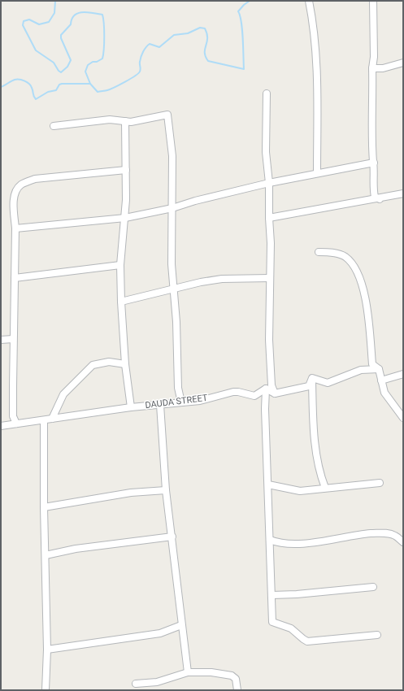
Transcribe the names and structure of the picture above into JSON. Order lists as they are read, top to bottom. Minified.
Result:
{"streets":{"street":["DAUDA STREET"]}}
